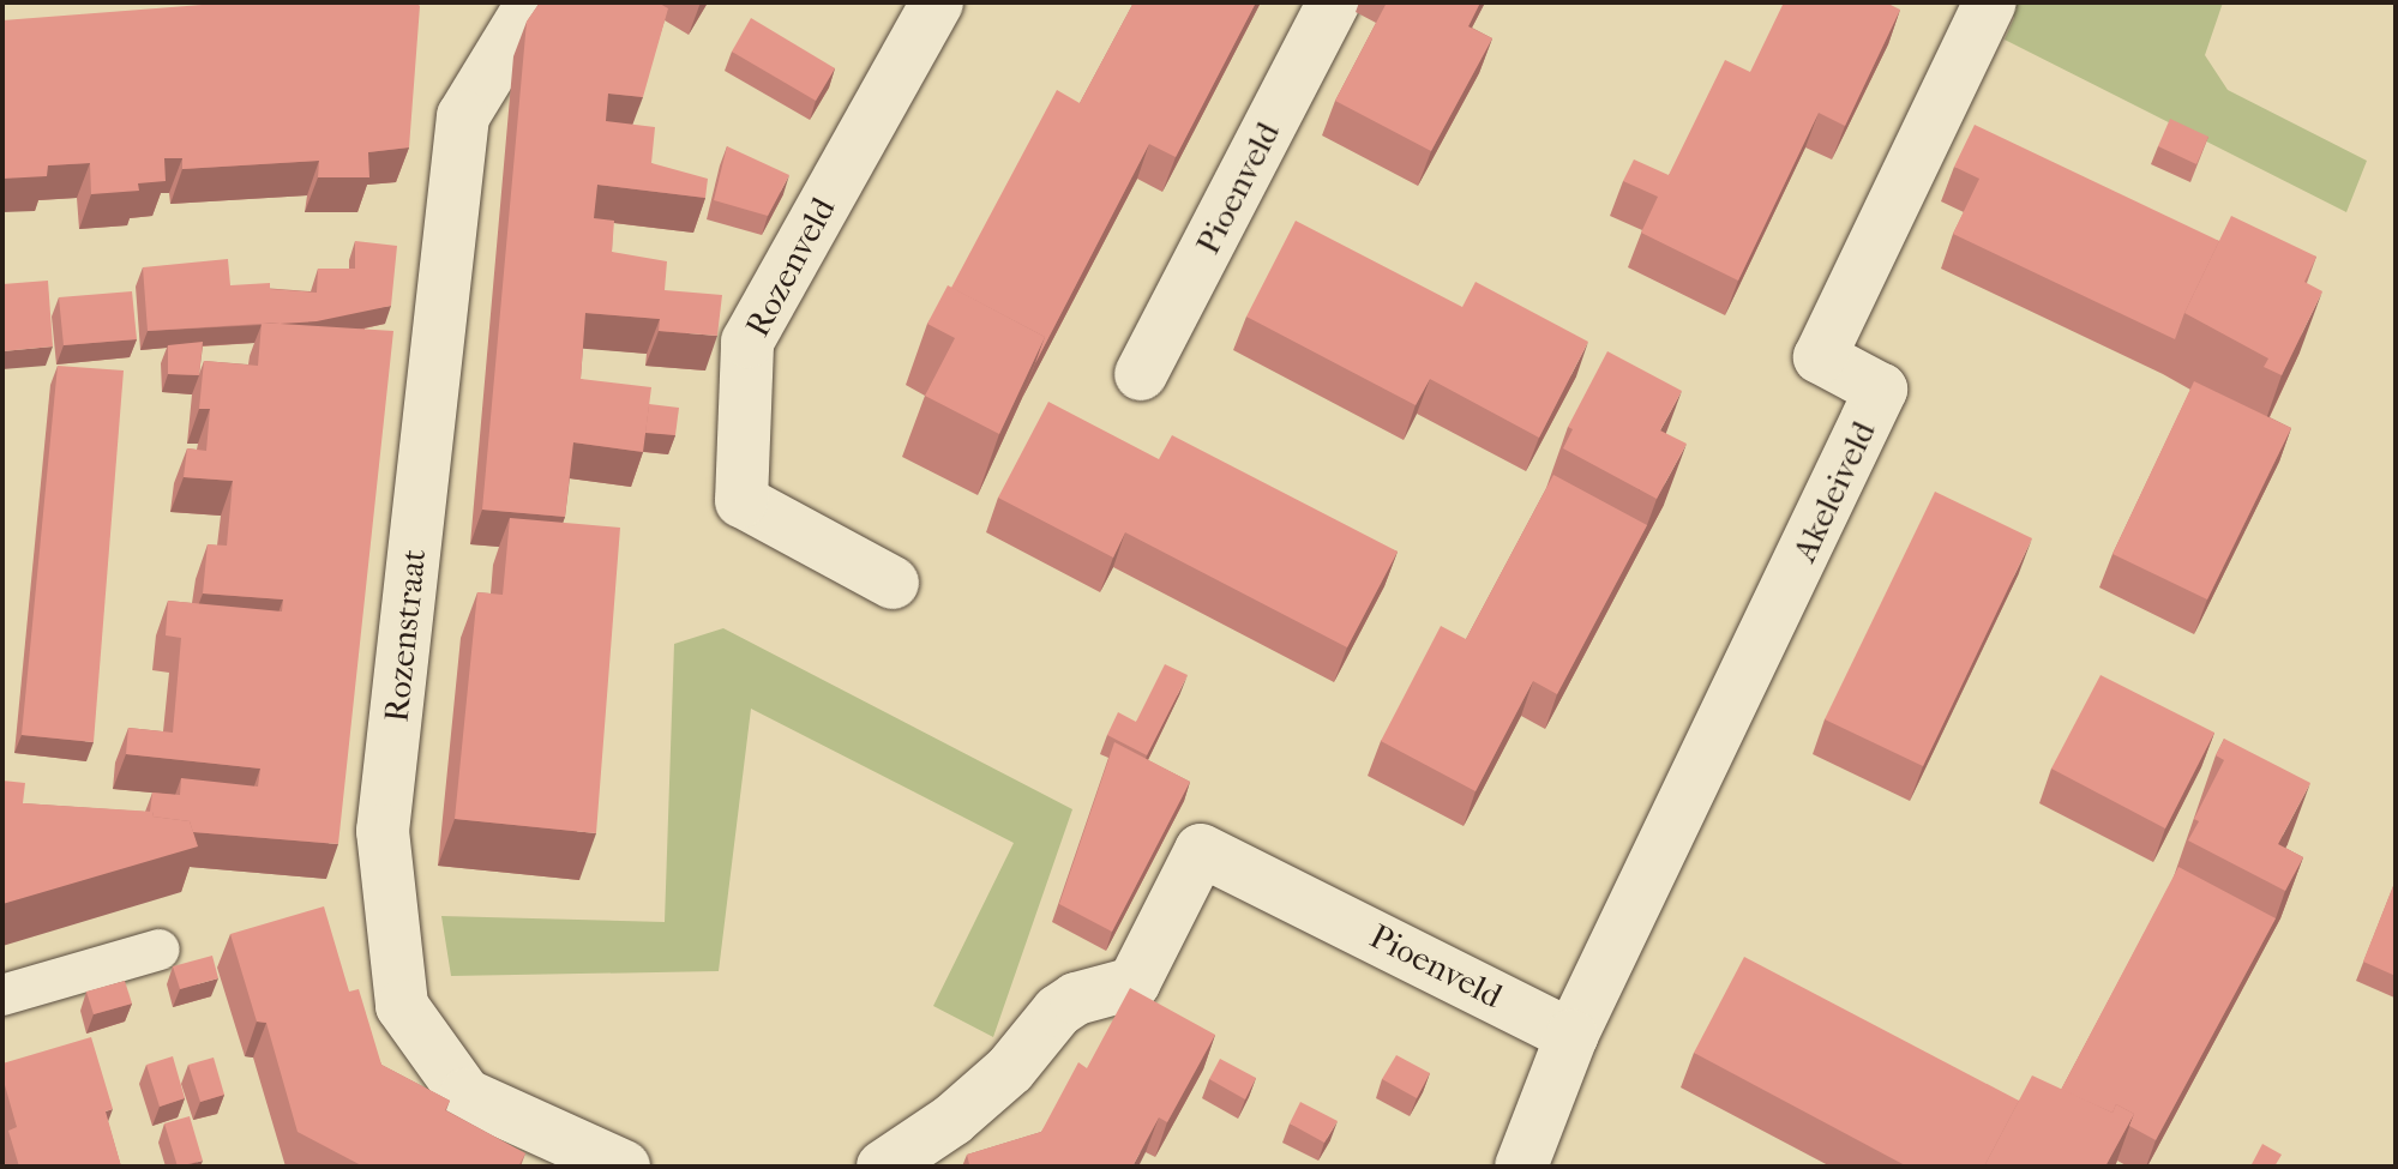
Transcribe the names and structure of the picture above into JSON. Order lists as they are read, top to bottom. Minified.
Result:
{"streets":{"street":["Pioenveld","Rozenveld","Akeleiveld","Rozenstraat"]},"crossings":[["Pioenveld","Akeleiveld"]]}
